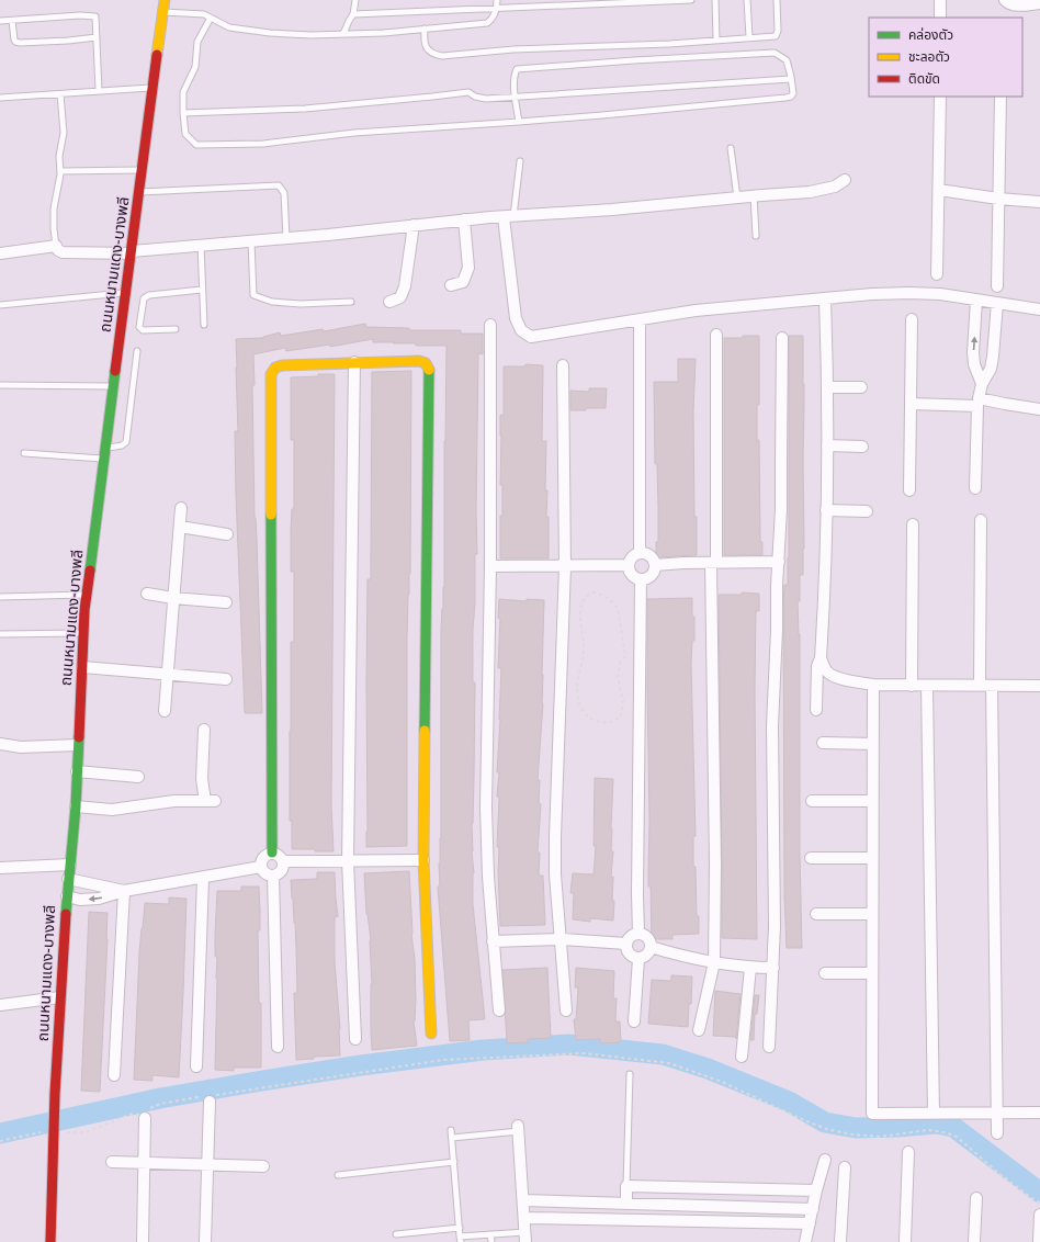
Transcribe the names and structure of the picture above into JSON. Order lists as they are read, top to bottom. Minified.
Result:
{"streets":{"street":["ถนนหนามแดง-บางพลี"]},"legend":["คล่องตัว","ชะลอตัว","ติดขัด"]}
